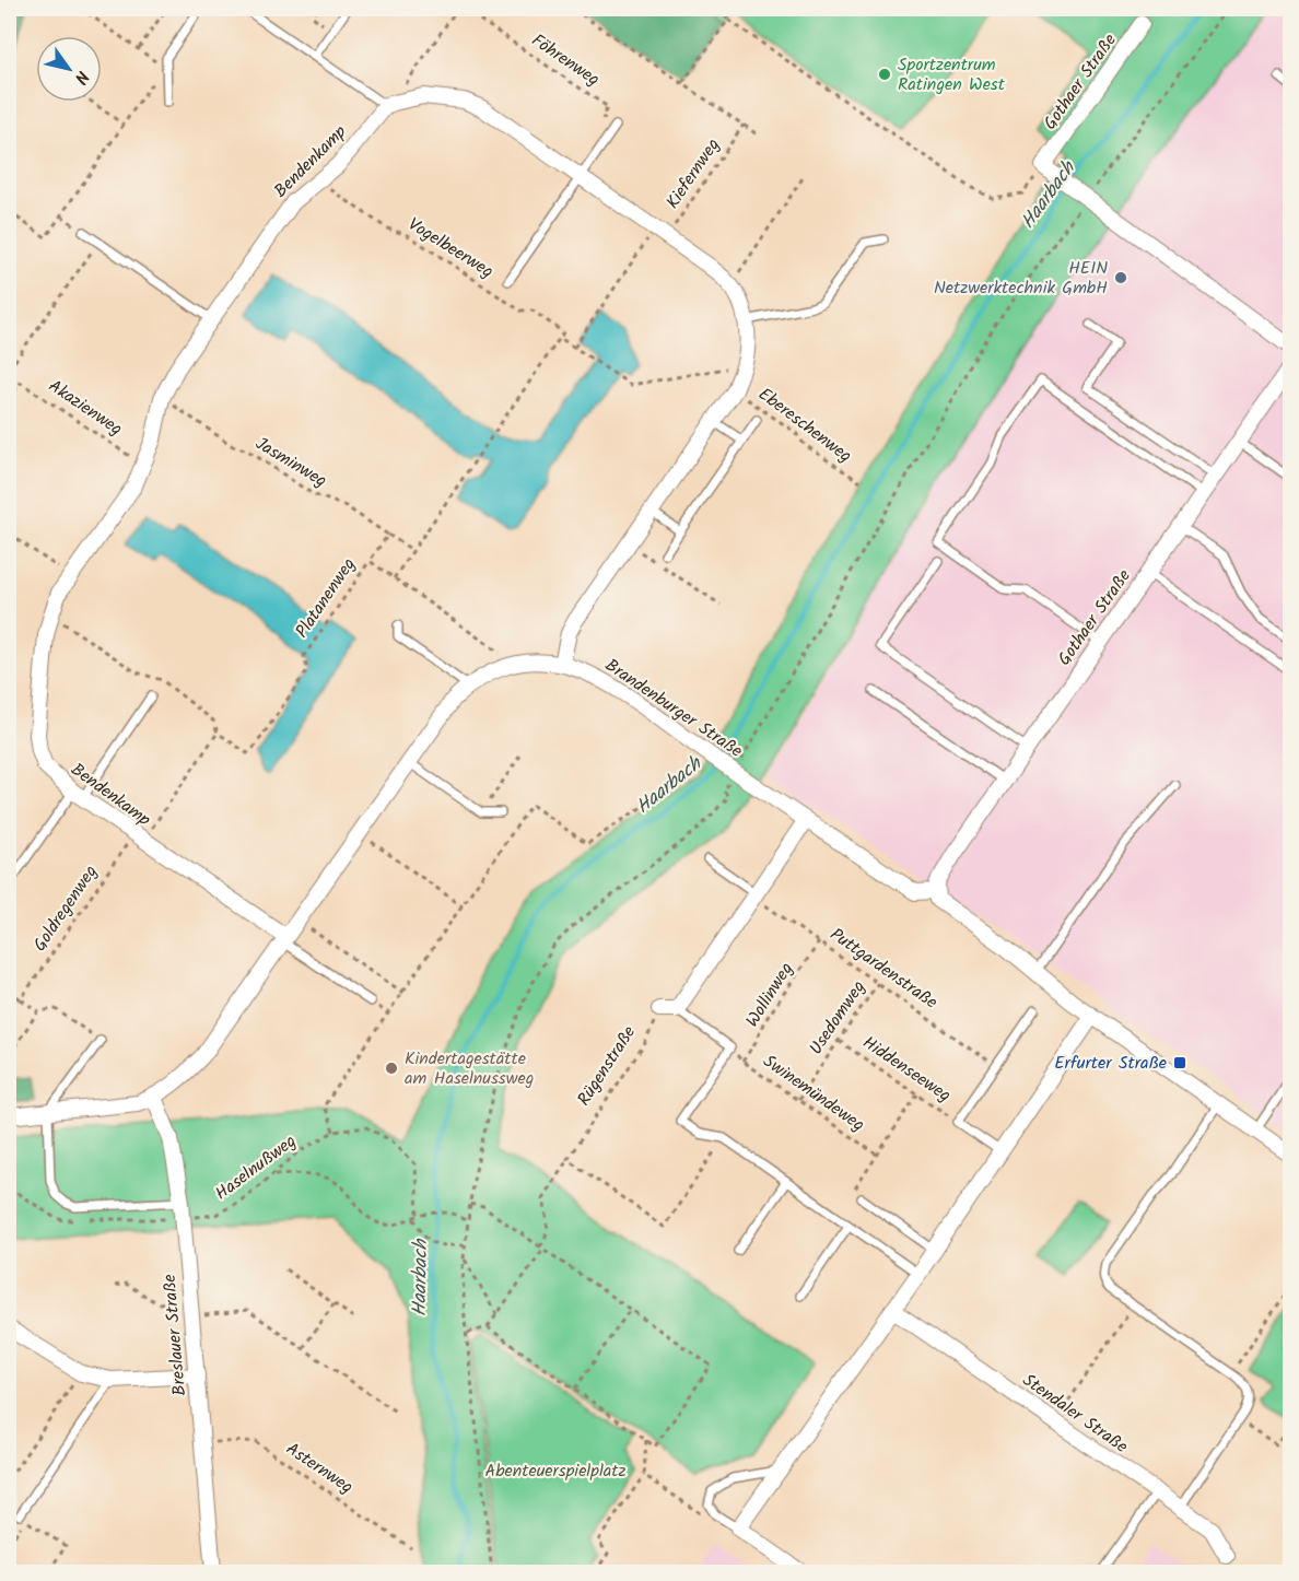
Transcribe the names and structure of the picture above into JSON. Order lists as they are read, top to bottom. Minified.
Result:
{"streets":{"street":["Gothaer Straße","Bendenkamp","Brandenburger Straße","Breslauer Straße","Stendaler Straße"],"lane":["Vogelbeerweg","Hiddenseeweg"],"path":["Föhrenweg","Kiefernweg","Akazienweg","Ebereschenweg","Jasminweg","Platanenweg","Goldregenweg","Puttgardenstraße","Wollinweg","Usedomweg","Rügenstraße","Swinemündeweg","Haselnußweg","Asternweg"]},"crossings":[["Gothaer Straße","Brandenburger Straße"],["Bendenkamp","Vogelbeerweg"],["Bendenkamp","Akazienweg"],["Bendenkamp","Jasminweg"],["Bendenkamp","Platanenweg"],["Bendenkamp","Brandenburger Straße"],["Bendenkamp","Goldregenweg"],["Brandenburger Straße","Breslauer Straße"],["Puttgardenstraße","Wollinweg"],["Puttgardenstraße","Usedomweg"],["Puttgardenstraße","Hiddenseeweg"],["Wollinweg","Swinemündeweg"],["Usedomweg","Hiddenseeweg"],["Usedomweg","Swinemündeweg"],["Haselnußweg","Breslauer Straße"],["Breslauer Straße","Asternweg"]],"water":["Haarbach"],"parks":["Abenteuerspielplatz"],"places":{"other":["Sportzentrum Ratingen West","HEIN Netzwerktechnik GmbH","Kindertagestätte am Haselnussweg"],"transit":["Erfurter Straße"]},"north":"bottom right"}
